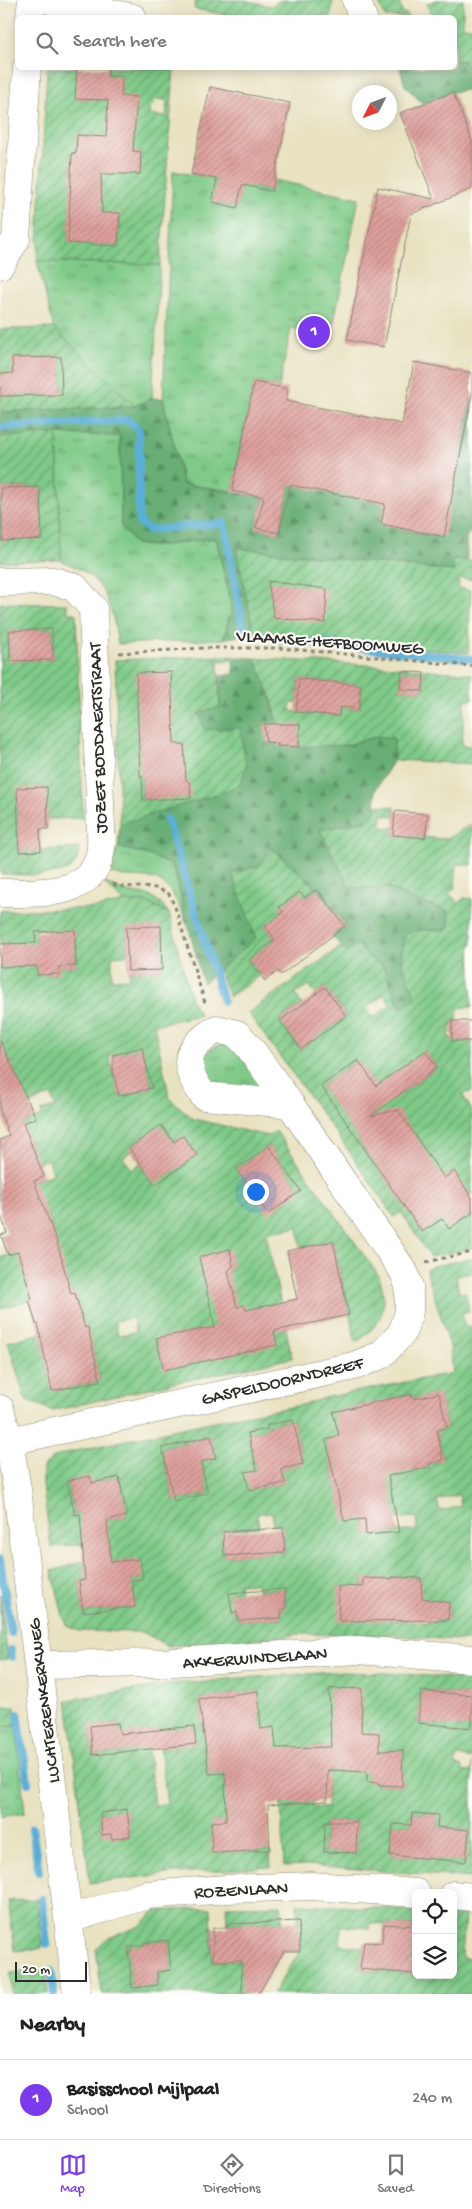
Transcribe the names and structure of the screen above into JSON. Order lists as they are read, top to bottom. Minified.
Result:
{"streets":{"street":["JOZEF BODDAERTSTRAAT","GASPELDOORNDREEF","AKKERWINDELAAN","LUCHTERENKERKWEG","ROZENLAAN"],"path":["VLAAMSE-HEFBOOMWEG"]},"crossings":[["VLAAMSE-HEFBOOMWEG","JOZEF BODDAERTSTRAAT"],["GASPELDOORNDREEF","LUCHTERENKERKWEG"],["AKKERWINDELAAN","LUCHTERENKERKWEG"],["LUCHTERENKERKWEG","ROZENLAAN"]],"scale_bar":"20 m","north":"bottom left","page":{"search":"Search here","pins":"1","scale":"20 m","heading":"Nearby","list":[{"mark":"1","name":"Basisschool Mijlpaal","note":"School","value":"240 m"}],"nav":["Map","Directions","Saved"]}}
